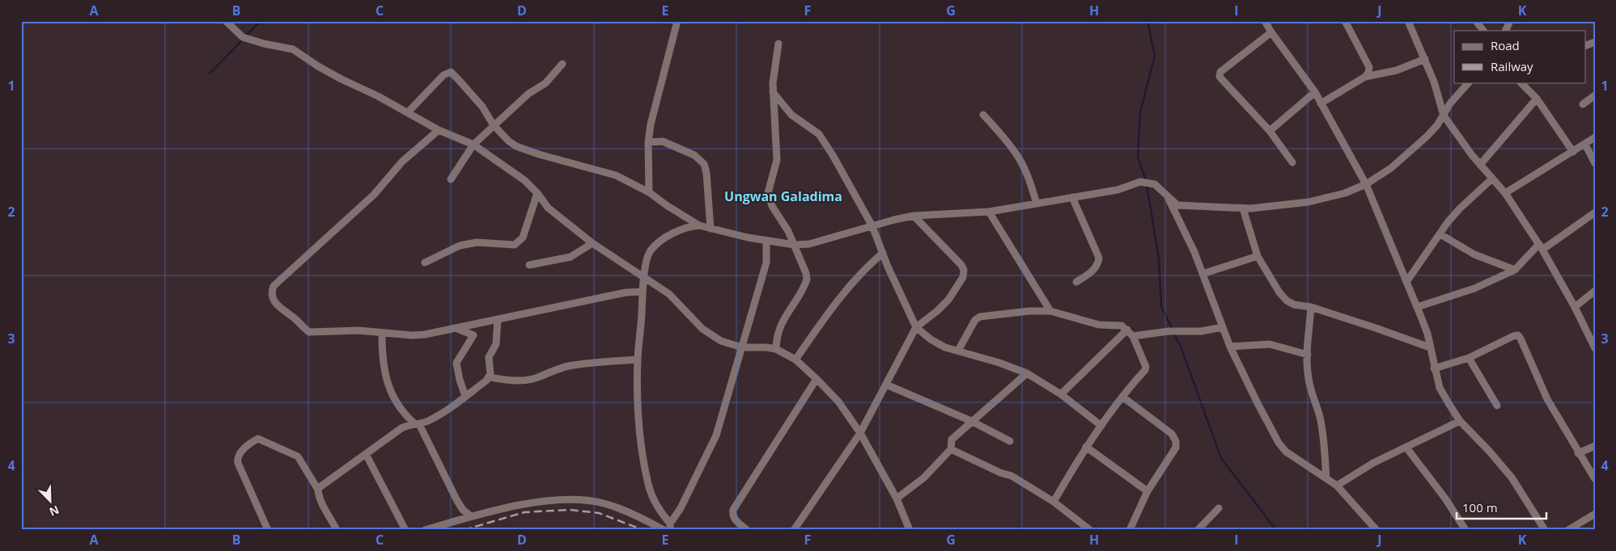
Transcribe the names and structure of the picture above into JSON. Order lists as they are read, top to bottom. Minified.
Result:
{"districts":["Ungwan Galadima"],"legend":["Road","Railway"],"scale_bar":"100 m","north":"bottom right","grid":{"columns":["A","B","C","D","E","F","G","H","I","J","K"],"rows":["1","2","3","4"]}}
